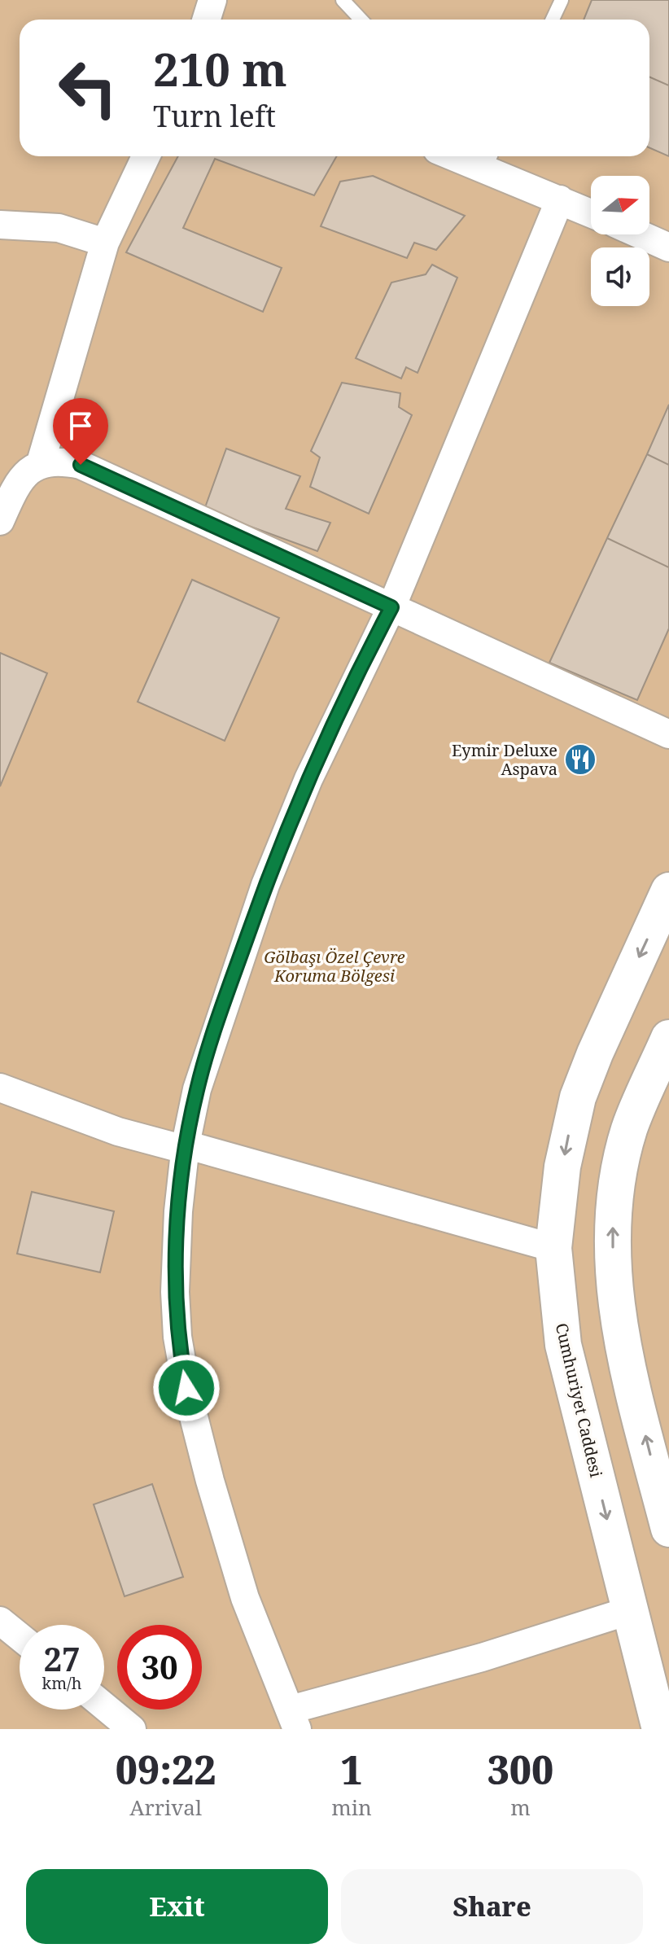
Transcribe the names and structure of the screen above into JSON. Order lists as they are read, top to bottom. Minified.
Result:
{"streets":{"main road":["Cumhuriyet Caddesi"]},"parks":["Gölbaşı Özel Çevre Koruma Bölgesi"],"places":{"restaurant":["Eymir Deluxe Aspava"]},"north":"right","page":{"turn":["210 m","Turn left"],"speed":"27 km/h","limit":"30","eta":["09:22","Arrival","1","min","300","m"],"buttons":["Exit","Share"]}}
